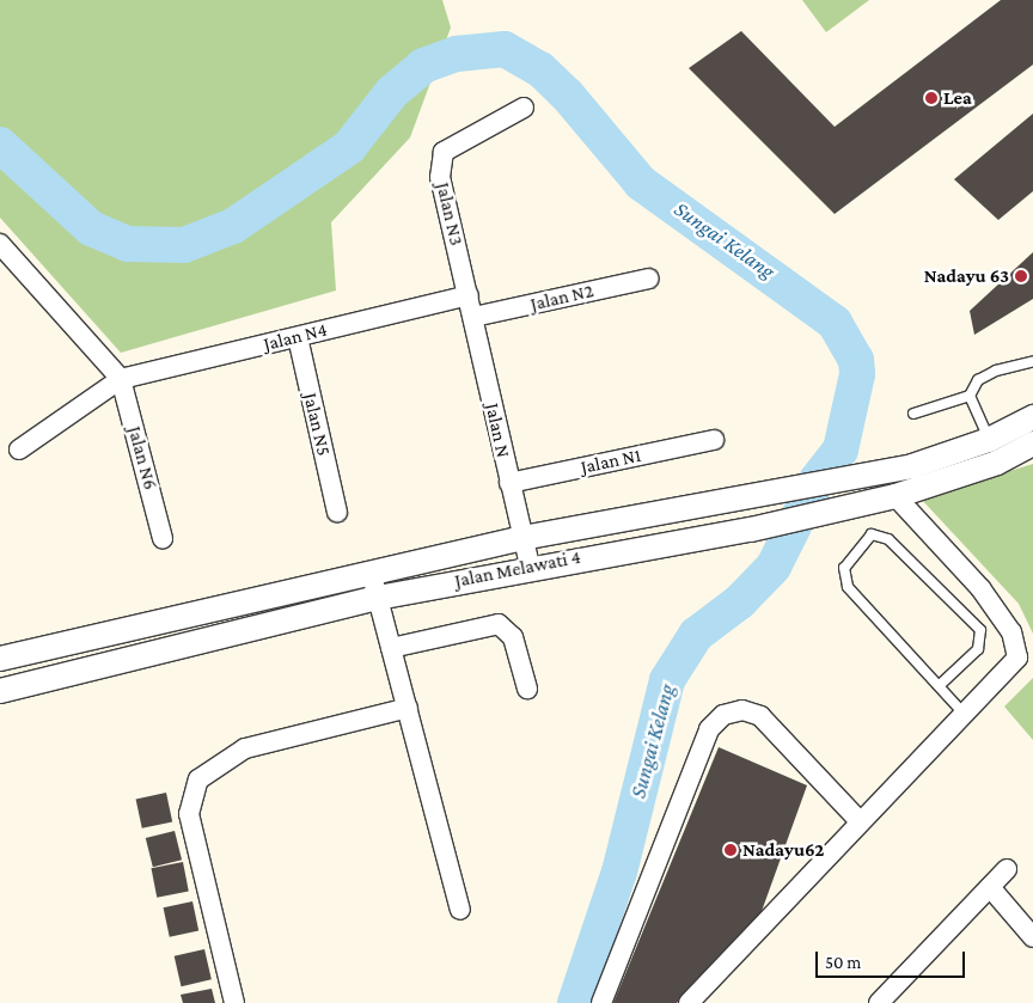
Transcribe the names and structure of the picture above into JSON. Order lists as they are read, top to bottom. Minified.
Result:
{"streets":{"street":["Jalan N3","Jalan N2","Jalan N4","Jalan N5","Jalan N","Jalan N6","Jalan N1","Jalan Melawati 4"]},"crossings":[["Jalan N3","Jalan N4"],["Jalan N3","Jalan N"],["Jalan N2","Jalan N"],["Jalan N4","Jalan N5"],["Jalan N4","Jalan N"],["Jalan N4","Jalan N6"],["Jalan N","Jalan N1"],["Jalan N","Jalan Melawati 4"]],"water":["Sungai Kelang"],"places":["Lea","Nadayu 63","Nadayu62"],"scale_bar":"50 m"}
